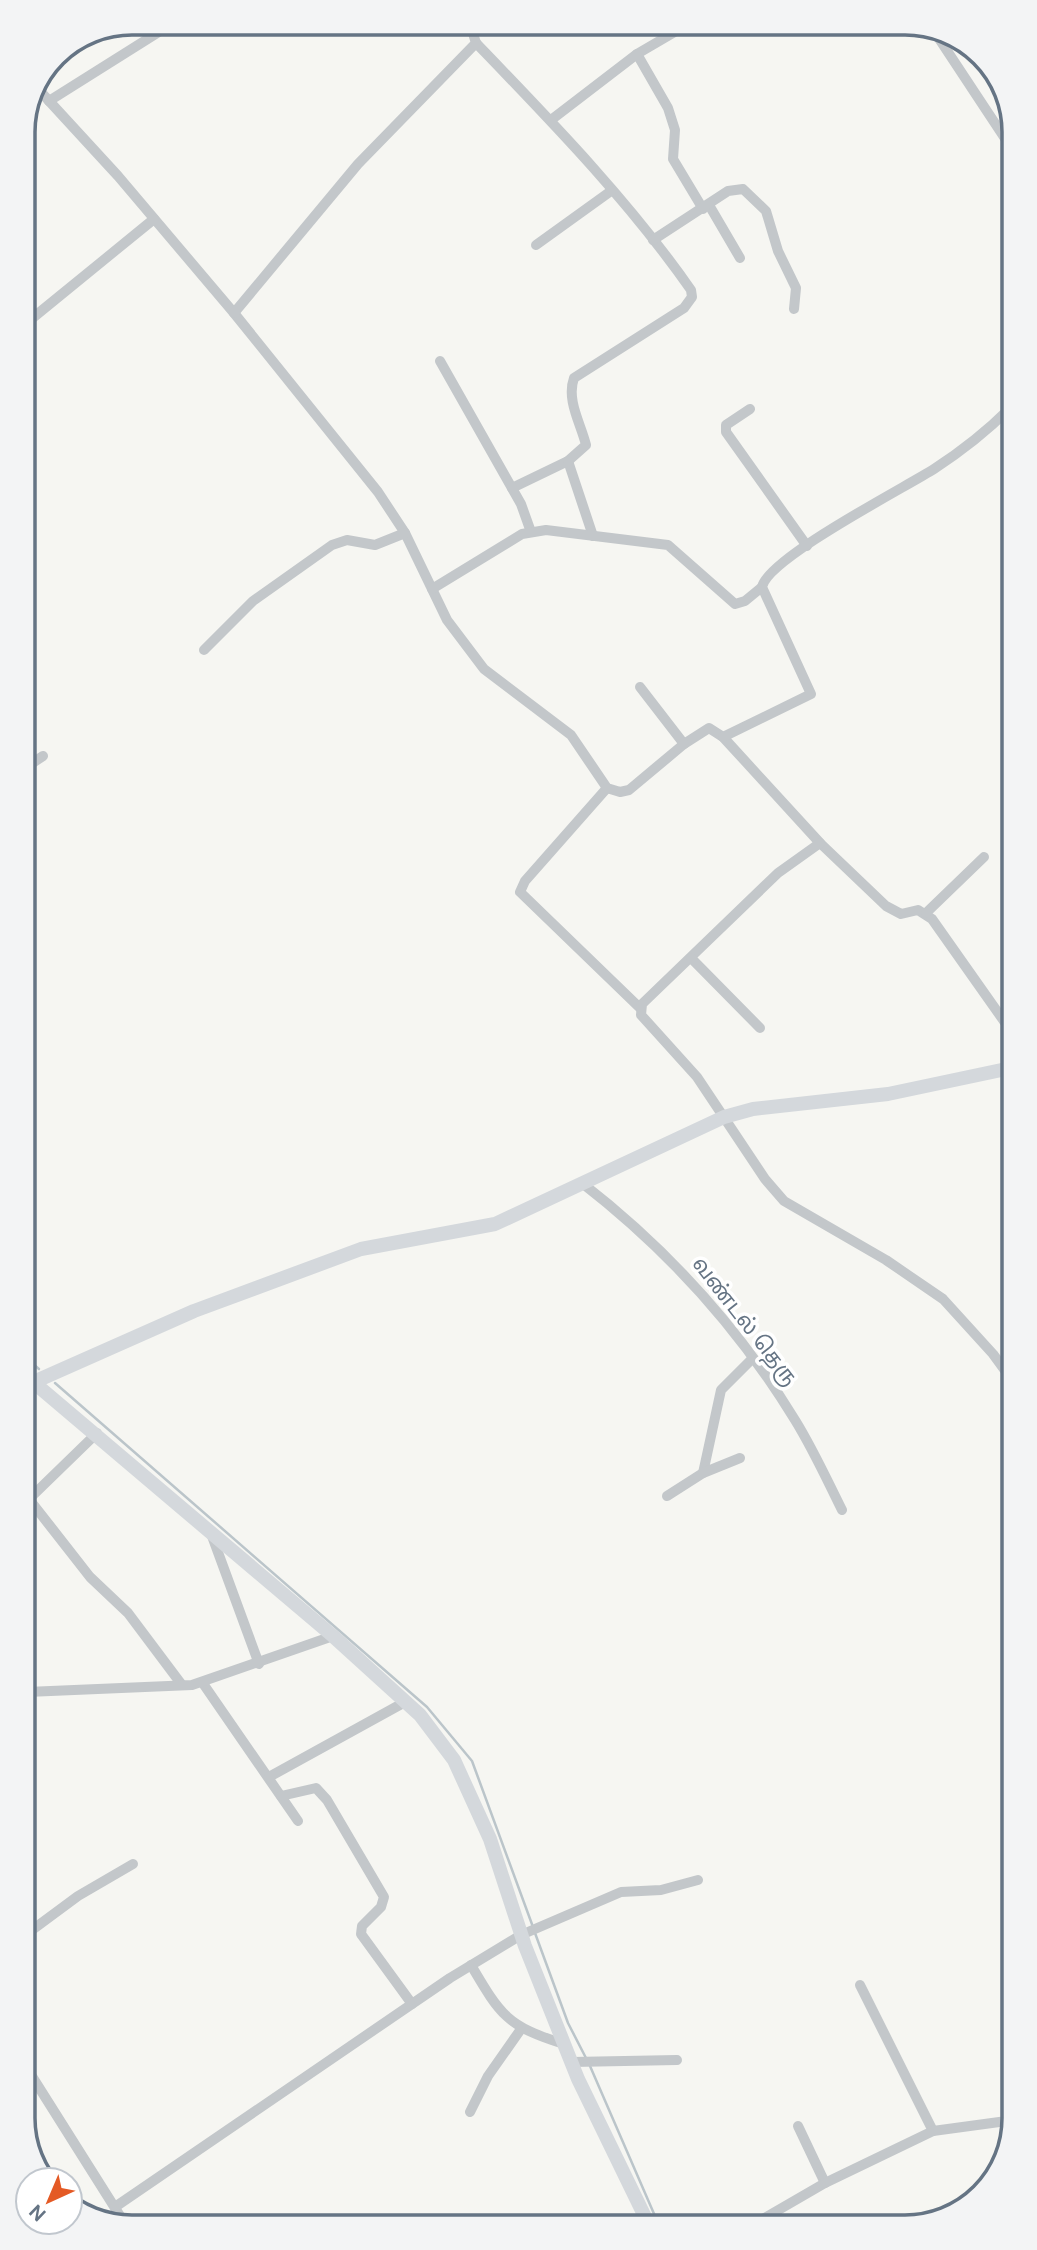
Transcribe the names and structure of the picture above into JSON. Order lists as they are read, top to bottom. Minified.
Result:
{"streets":{"street":["வண்டல் தெரு"]},"north":"bottom left"}
